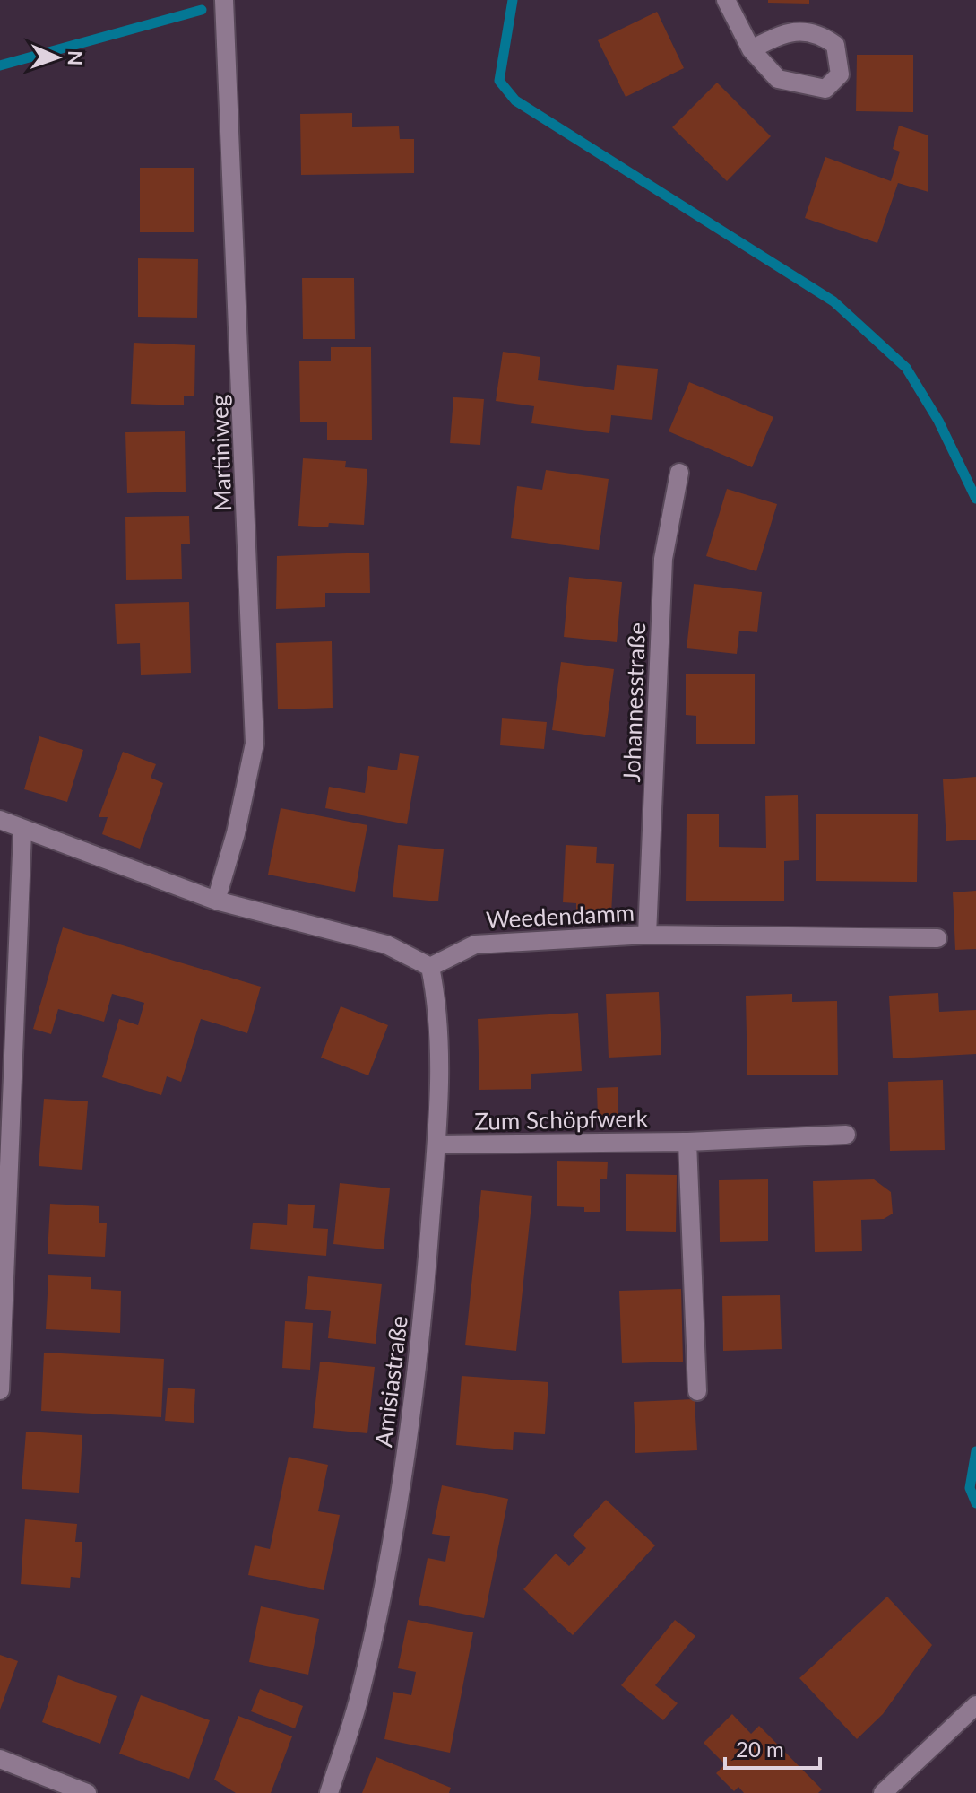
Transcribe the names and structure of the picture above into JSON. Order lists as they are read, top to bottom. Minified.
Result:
{"streets":{"street":["Martiniweg","Johannesstraße","Weedendamm","Zum Schöpfwerk","Amisiastraße"]},"crossings":[["Johannesstraße","Weedendamm"],["Weedendamm","Amisiastraße"],["Zum Schöpfwerk","Amisiastraße"]],"scale_bar":"20 m","north":"right"}
